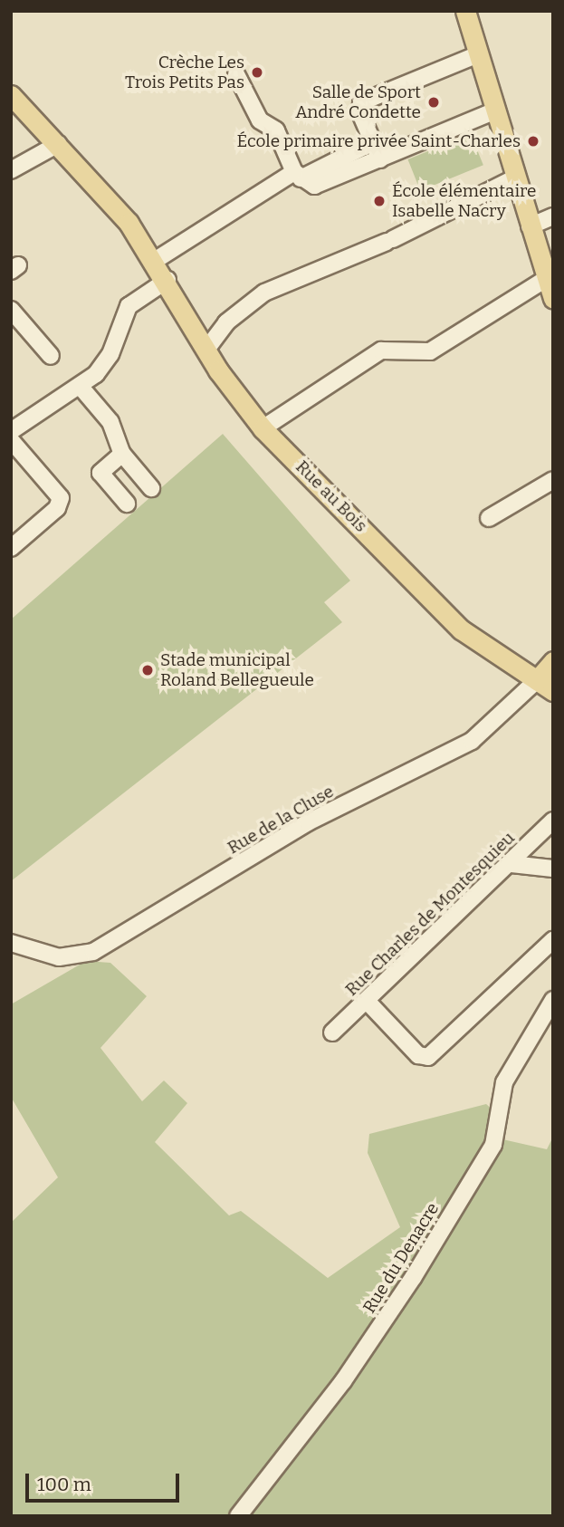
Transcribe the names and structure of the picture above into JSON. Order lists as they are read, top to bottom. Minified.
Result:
{"streets":{"main road":["Rue au Bois"],"street":["Rue de la Cluse","Rue Charles de Montesquieu","Rue du Denacre"]},"crossings":[["Rue au Bois","Rue de la Cluse"]],"places":["Crèche Les Trois Petits Pas","Salle de Sport André Condette","École primaire privée Saint-Charles","École élémentaire Isabelle Nacry","Stade municipal Roland Bellegueule"],"scale_bar":"100 m"}
